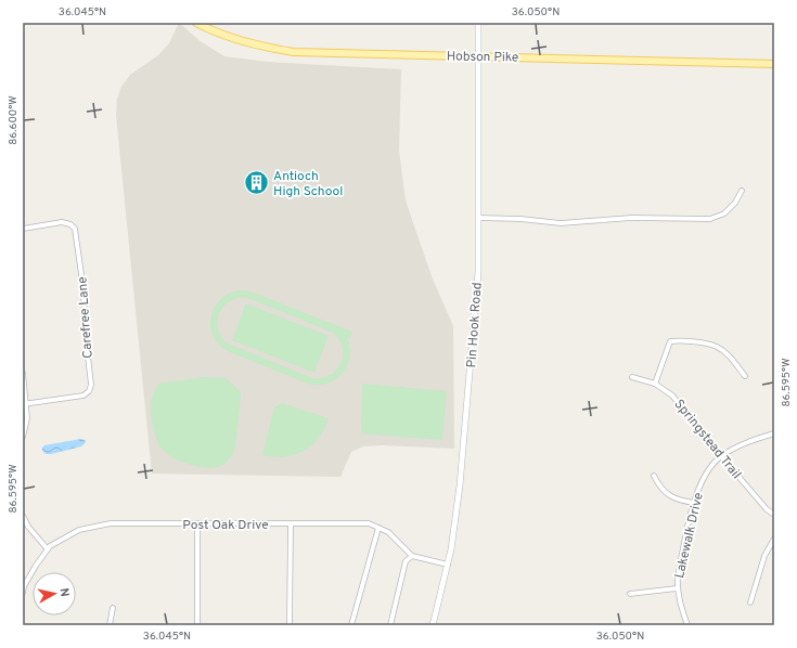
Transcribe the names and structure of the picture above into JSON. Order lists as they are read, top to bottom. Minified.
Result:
{"streets":{"main road":["Hobson Pike"],"street":["Carefree Lane","Pin Hook Road","Springstead Trail","Post Oak Drive","Lakewalk Drive"]},"crossings":[["Hobson Pike","Pin Hook Road"],["Springstead Trail","Lakewalk Drive"]],"places":{"building":["Antioch High School"]},"north":"right","coordinates":["36.045°N","36.050°N","86.600°W","86.595°W"]}
